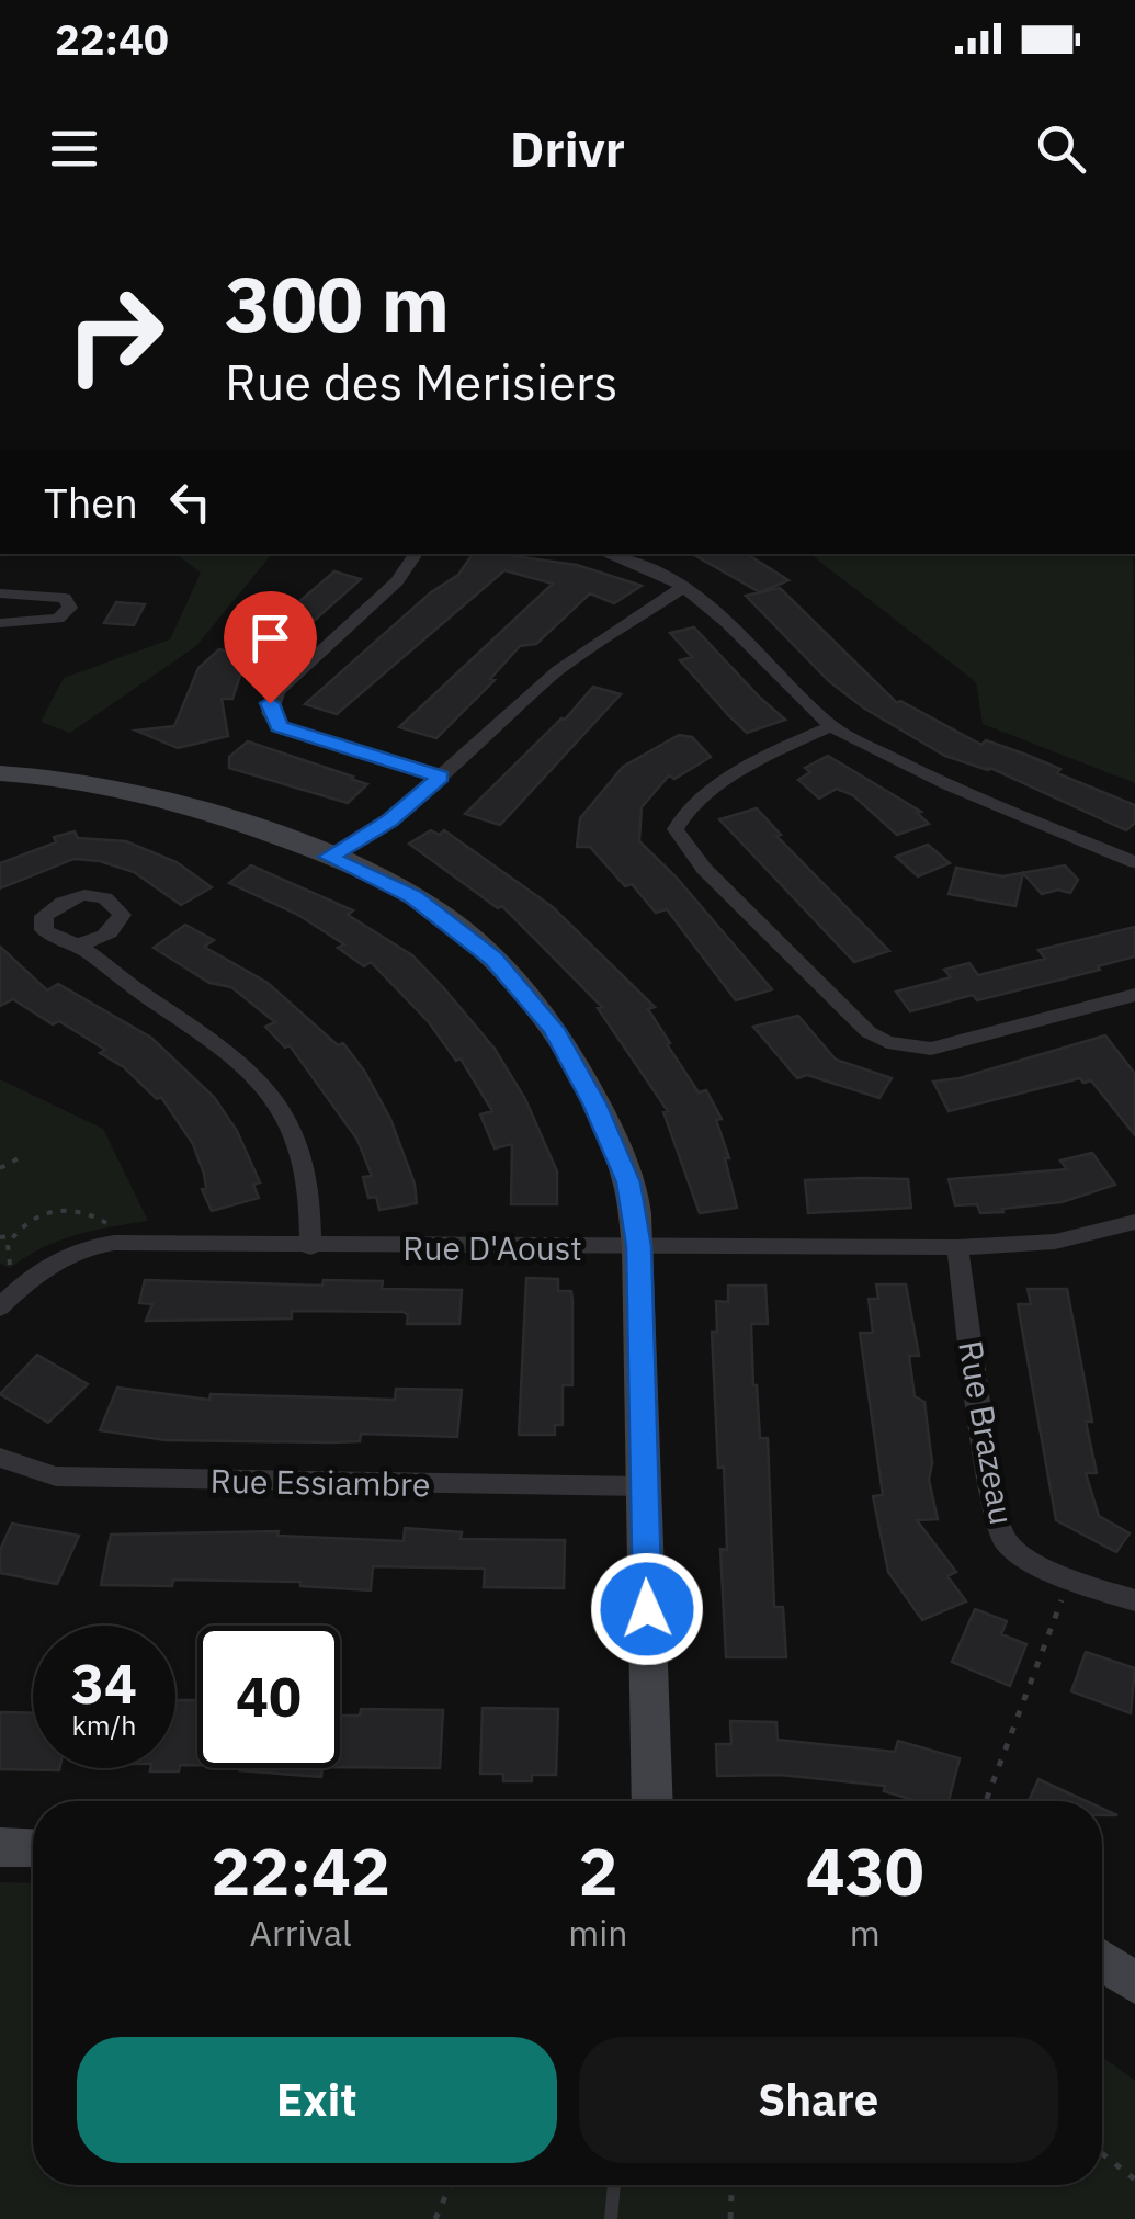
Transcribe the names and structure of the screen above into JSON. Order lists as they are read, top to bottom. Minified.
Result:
{"streets":{"street":["Rue D'Aoust","Rue Brazeau","Rue Essiambre"]},"crossings":[["Rue D'Aoust","Rue Brazeau"]],"page":{"status":"22:40","header":"Drivr","turn":["300 m","Rue des Merisiers"],"then":"Then","speed":"34 km/h","limit":"40","eta":["22:42","Arrival","2","min","430","m"],"buttons":["Exit","Share"]}}
